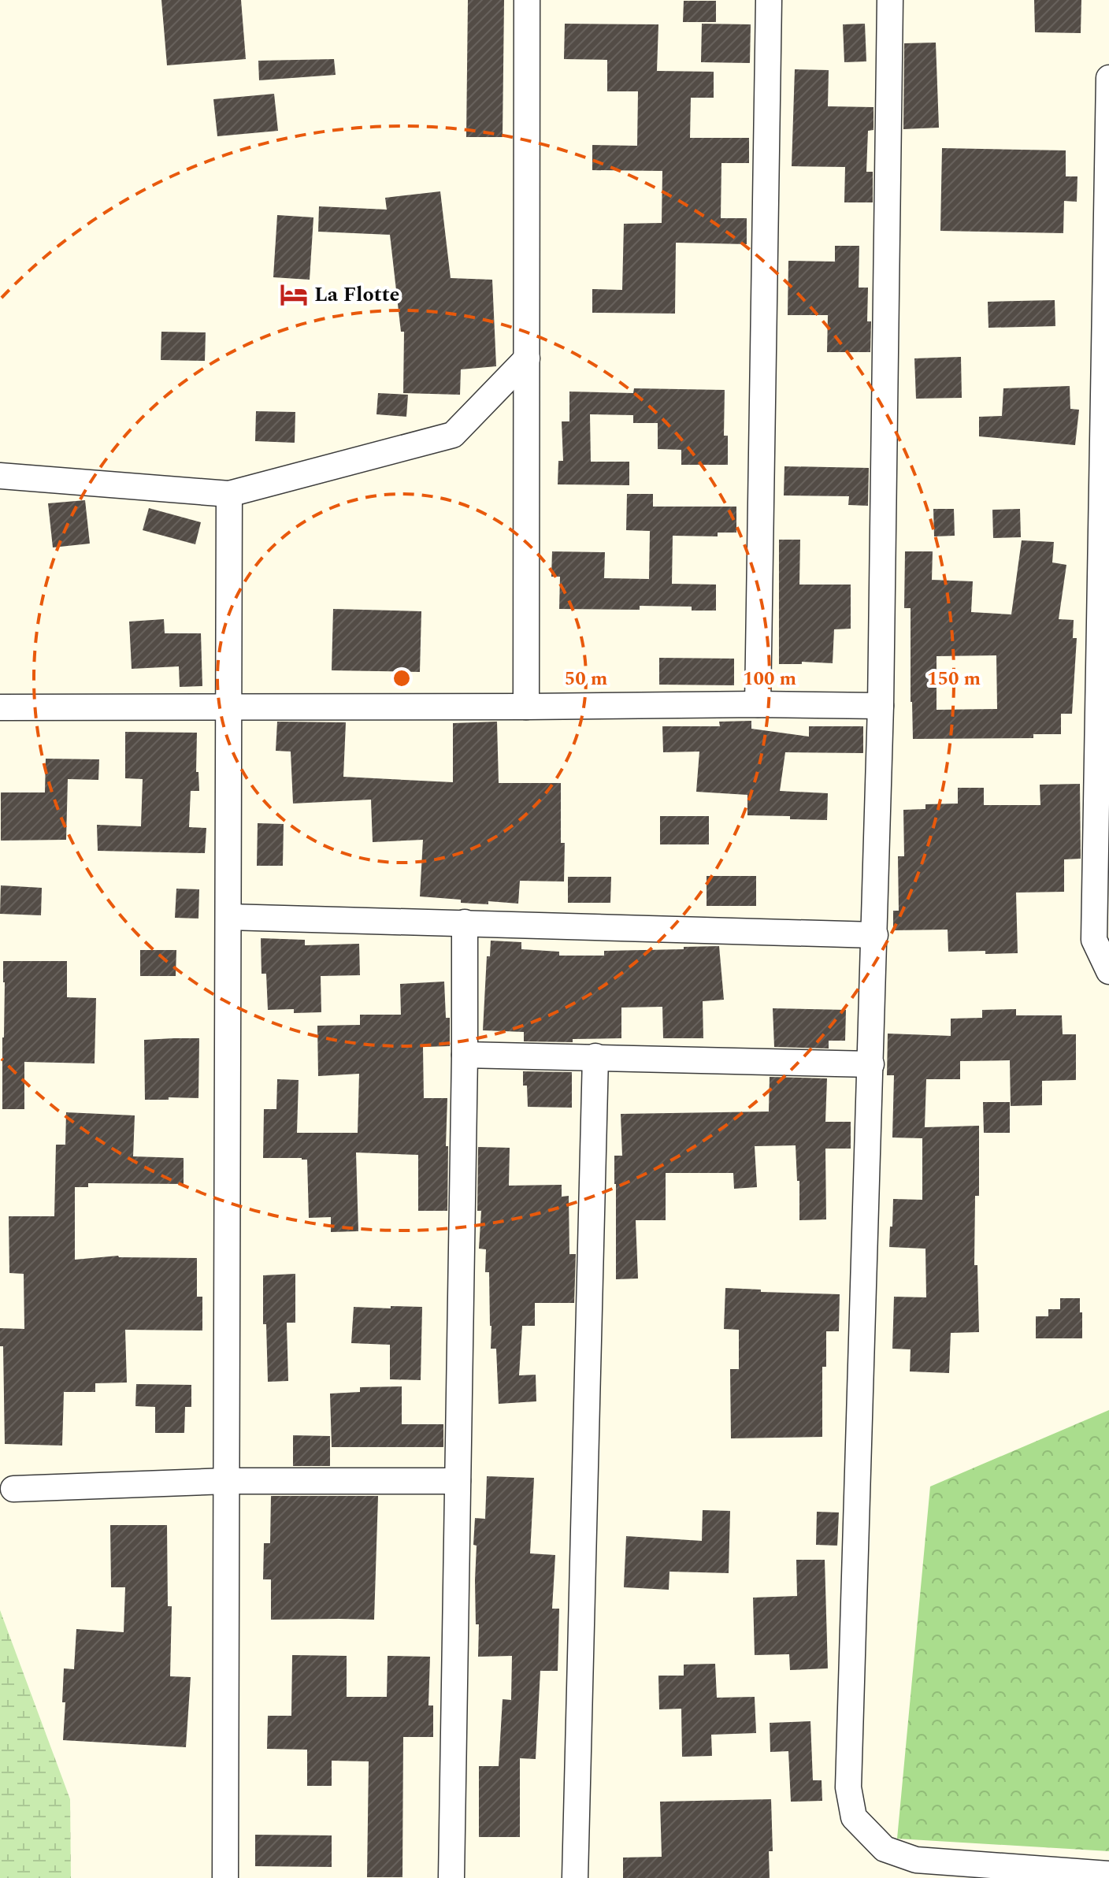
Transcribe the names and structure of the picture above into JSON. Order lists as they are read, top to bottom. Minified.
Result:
{"places":{"hotel":["La Flotte"]},"rings":["50 m","100 m","150 m"]}
